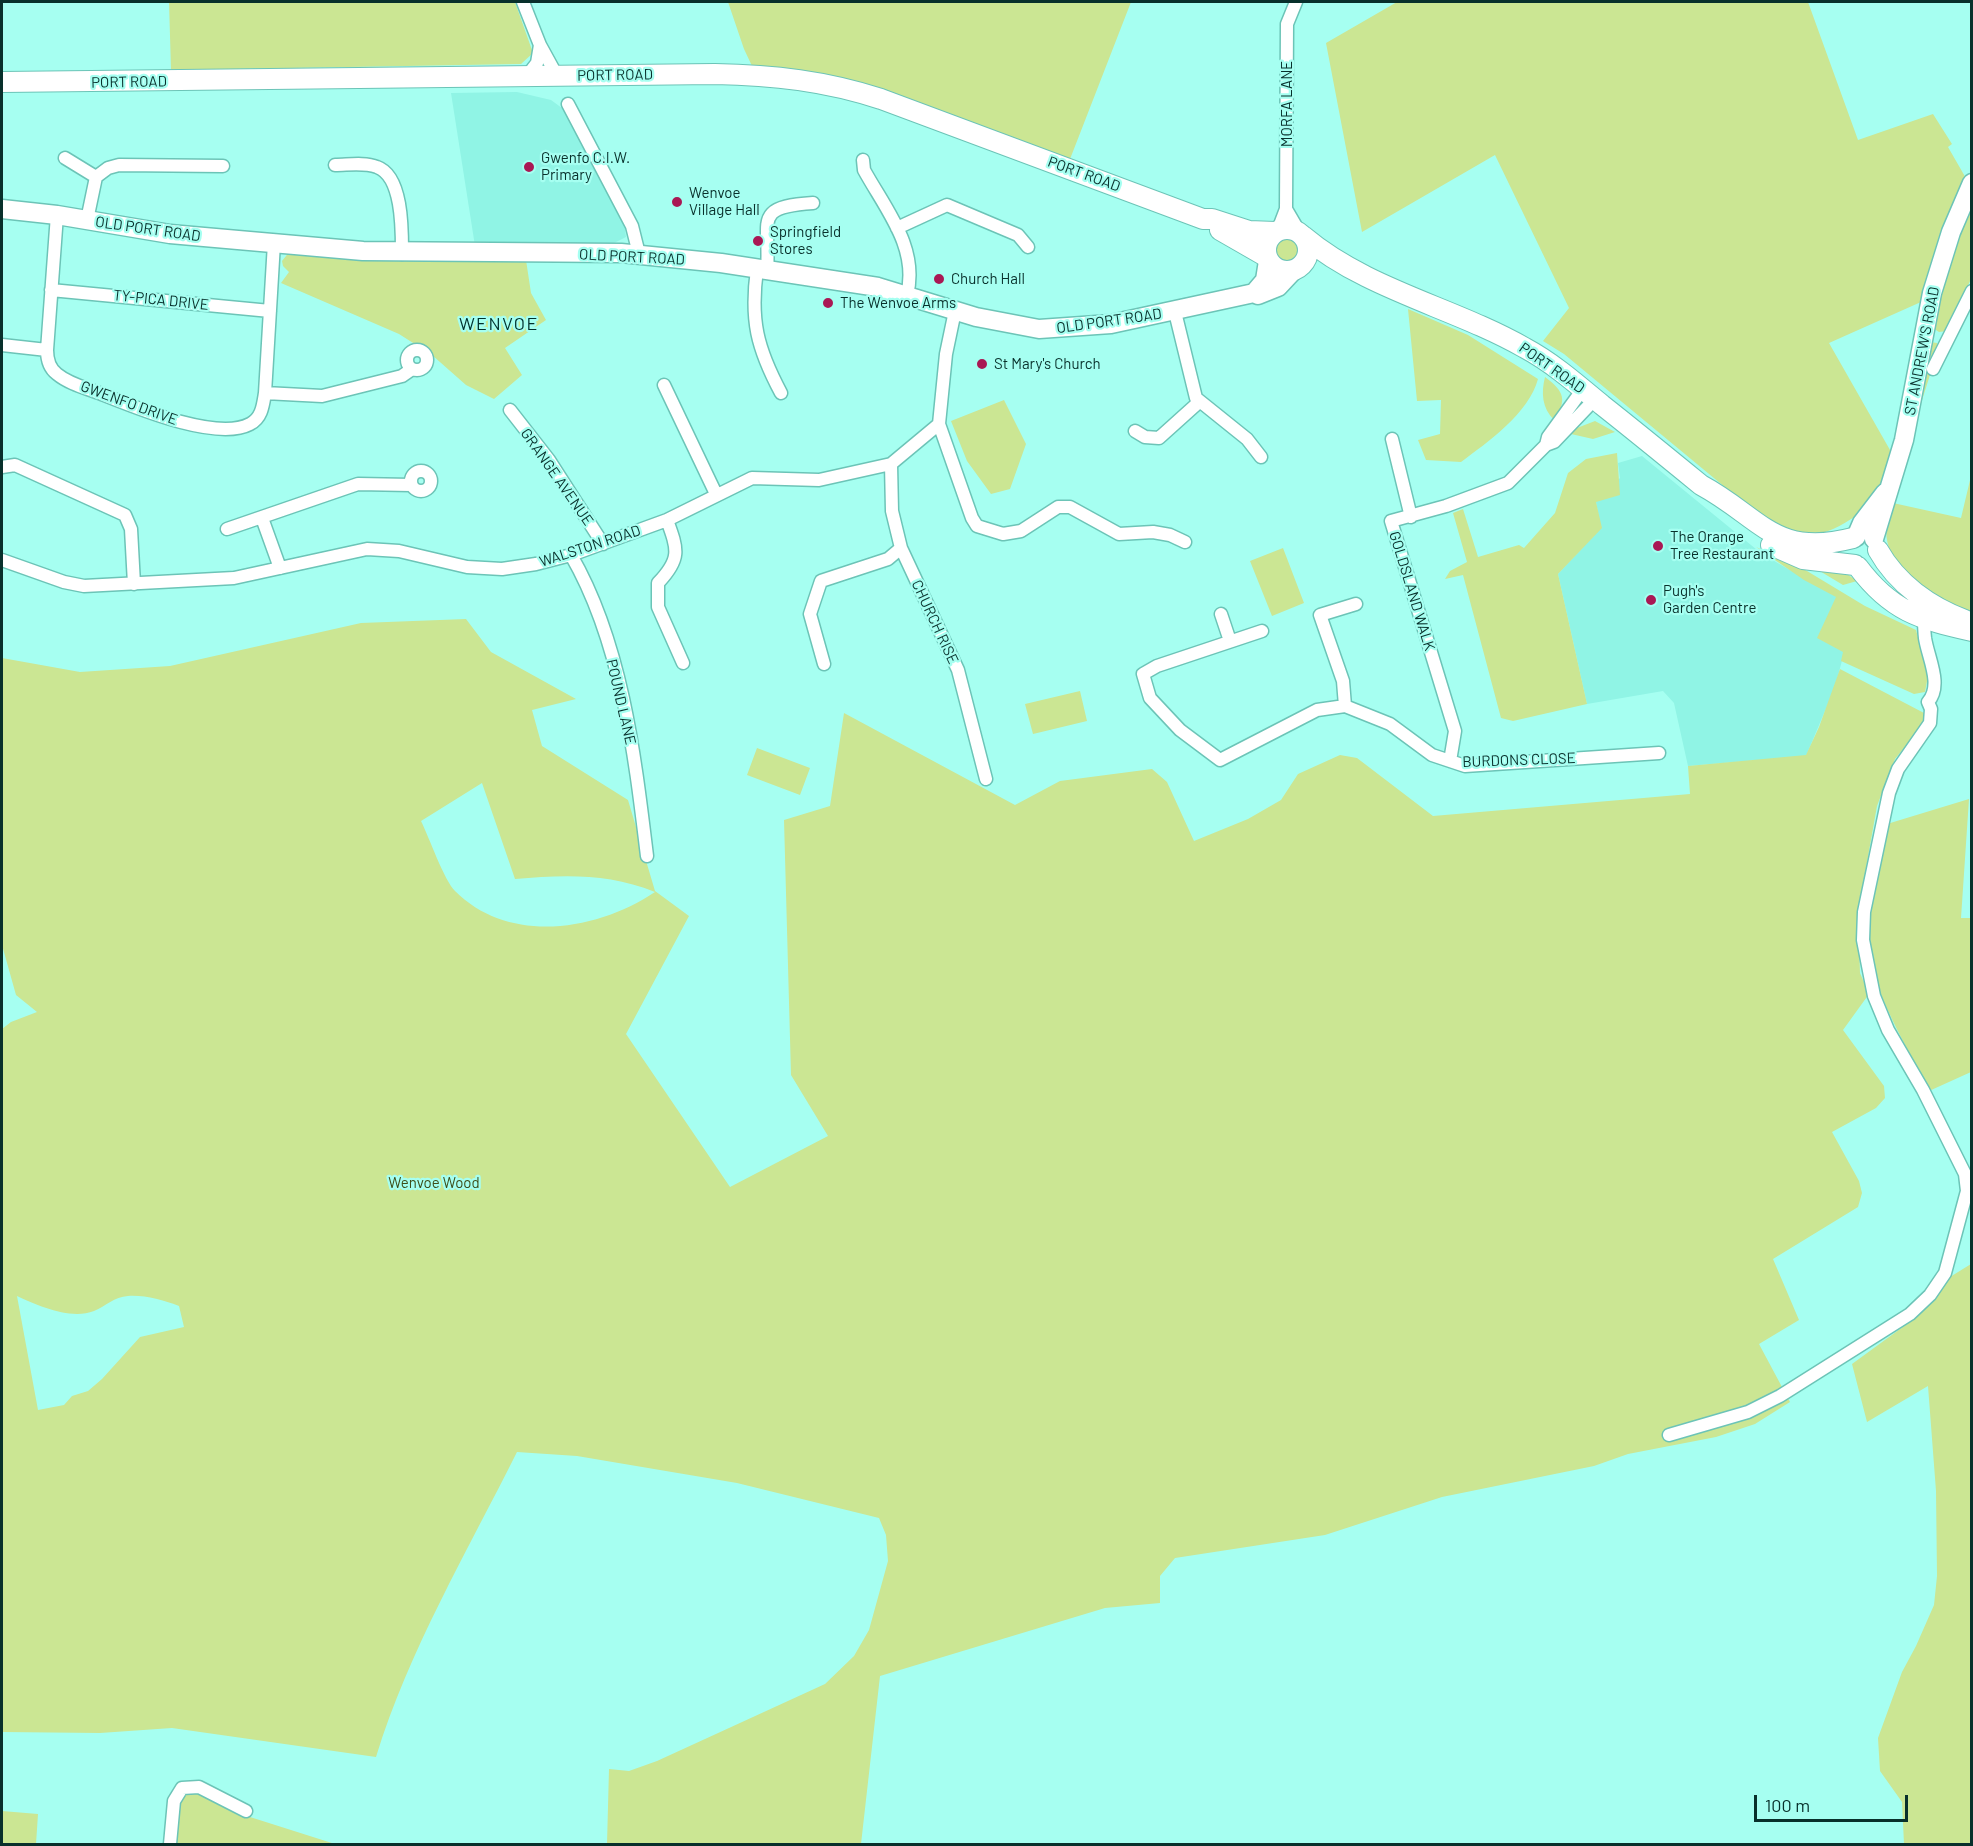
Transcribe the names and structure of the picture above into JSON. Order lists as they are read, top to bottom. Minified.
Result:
{"streets":{"main road":["PORT ROAD"],"street":["MORFA LANE","OLD PORT ROAD","TY-PICA DRIVE","ST ANDREW'S ROAD","GWENFO DRIVE","GRANGE AVENUE","WALSTON ROAD","GOLDSLAND WALK","CHURCH RISE","POUND LANE","BURDONS CLOSE"]},"crossings":[["PORT ROAD","MORFA LANE"],["PORT ROAD","OLD PORT ROAD"],["PORT ROAD","ST ANDREW'S ROAD"],["PORT ROAD","GOLDSLAND WALK"],["MORFA LANE","OLD PORT ROAD"],["OLD PORT ROAD","GWENFO DRIVE"],["TY-PICA DRIVE","GWENFO DRIVE"],["GRANGE AVENUE","WALSTON ROAD"],["WALSTON ROAD","CHURCH RISE"],["WALSTON ROAD","POUND LANE"],["GOLDSLAND WALK","BURDONS CLOSE"]],"districts":["WENVOE"],"parks":["Wenvoe Wood"],"places":["Gwenfo C.I.W. Primary","Wenvoe Village Hall","Springfield Stores","Church Hall","The Wenvoe Arms","St Mary's Church","The Orange Tree Restaurant","Pugh's Garden Centre"],"scale_bar":"100 m"}
